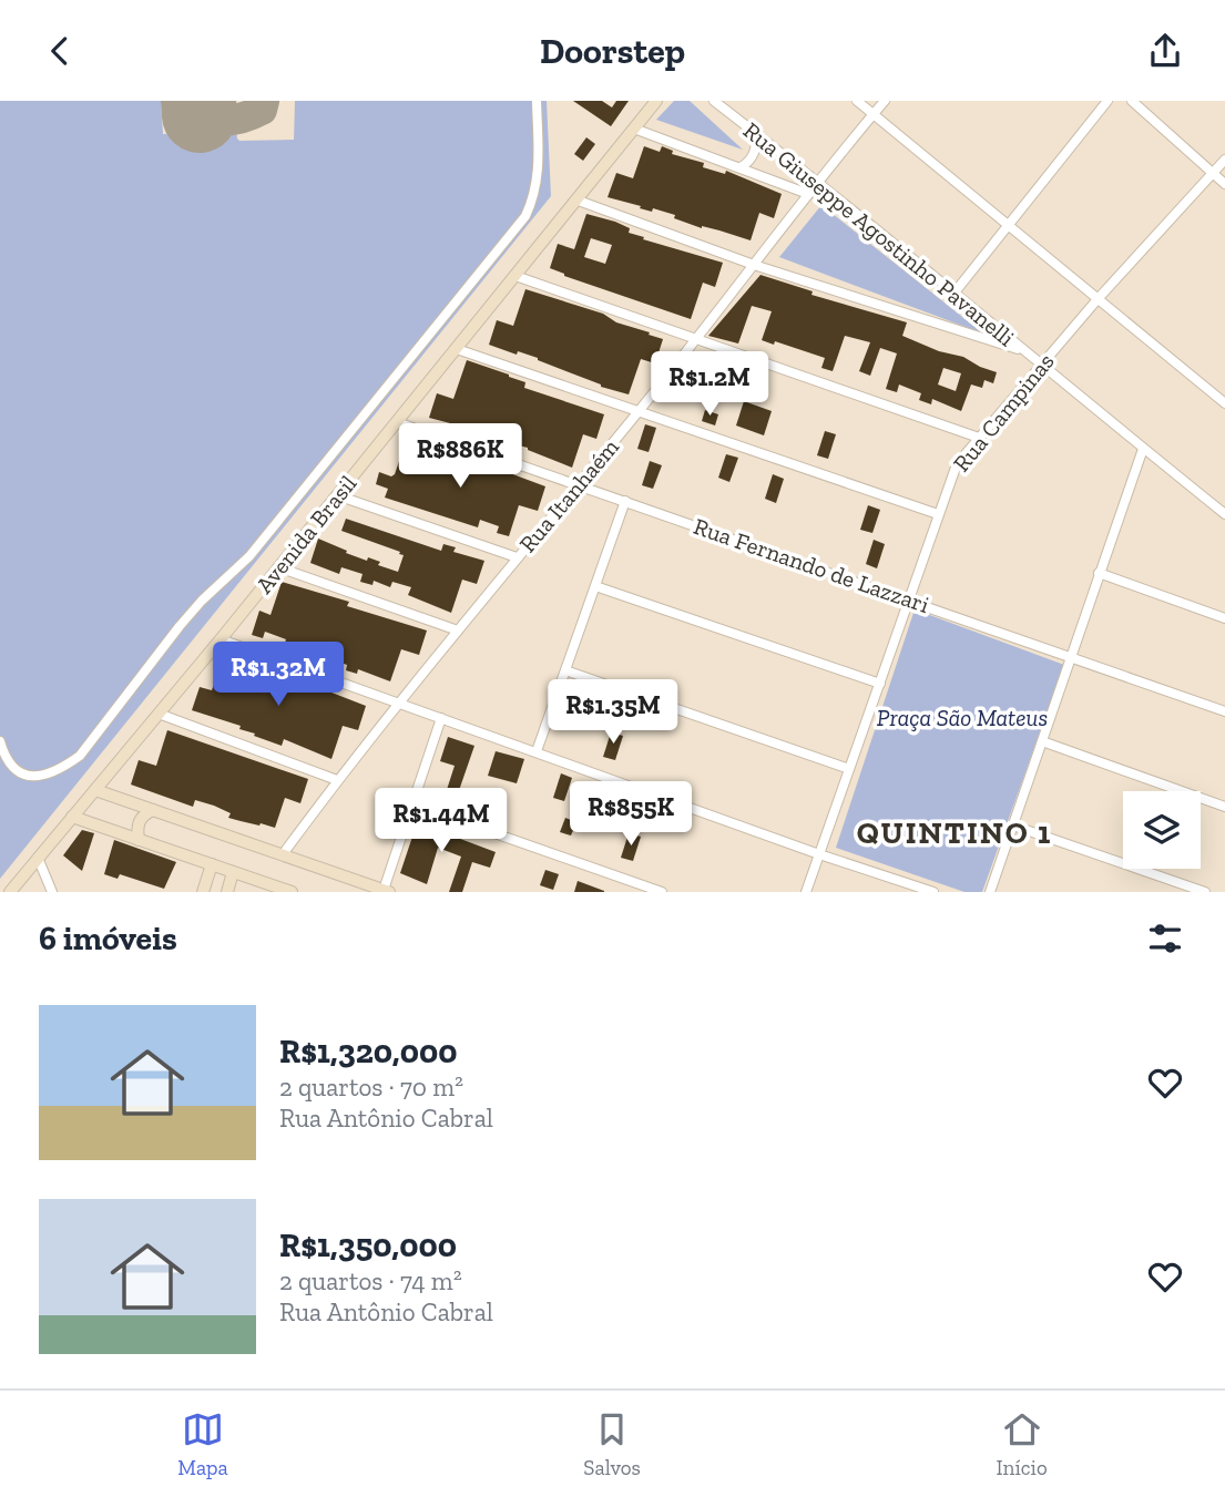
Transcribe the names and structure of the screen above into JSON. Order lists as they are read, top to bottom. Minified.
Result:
{"streets":{"main road":["Avenida Brasil"],"street":["Rua Giuseppe Agostinho Pavanelli","Rua Campinas","Rua Itanhaém","Rua Fernando de Lazzari"]},"crossings":[["Rua Giuseppe Agostinho Pavanelli","Rua Campinas"],["Rua Giuseppe Agostinho Pavanelli","Rua Itanhaém"],["Rua Campinas","Rua Fernando de Lazzari"],["Rua Itanhaém","Rua Fernando de Lazzari"],["Avenida Brasil","Rua Fernando de Lazzari"]],"districts":["QUINTINO 1"],"parks":["Praça São Mateus"],"page":{"header":"Doorstep","price":["R$1.2M","R$886K","R$1.32M","R$1.35M","R$855K","R$1.44M"],"heading":"6 imóveis","list":[{"name":"R$1,320,000","note":"2 quartos · 70 m² · Rua Antônio Cabral"},{"name":"R$1,350,000","note":"2 quartos · 74 m² · Rua Antônio Cabral"}],"tabs":["Mapa","Salvos","Início"]}}
